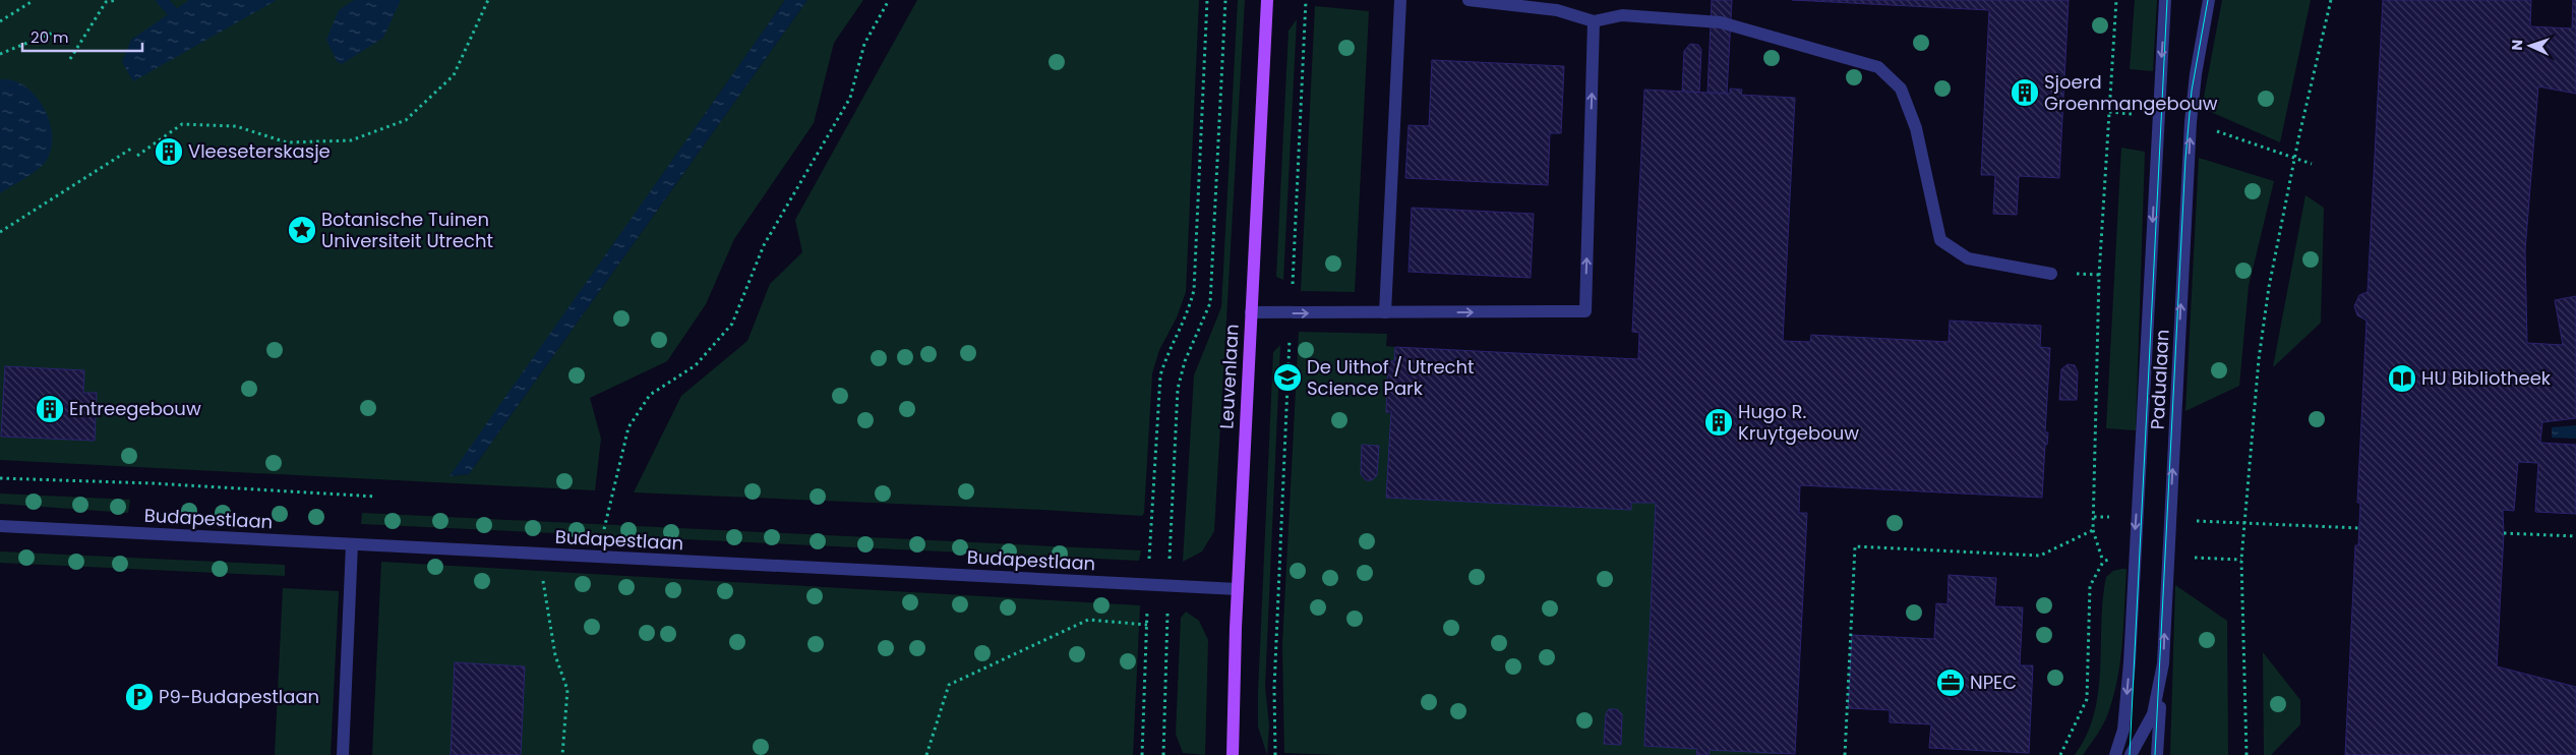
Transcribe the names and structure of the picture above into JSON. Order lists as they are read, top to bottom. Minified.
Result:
{"streets":{"main road":["Leuvenlaan"],"street":["Padualaan","Budapestlaan"]},"crossings":[["Leuvenlaan","Budapestlaan"]],"places":{"building":["Sjoerd Groenmangebouw","Vleeseterskasje","Entreegebouw","Hugo R. Kruytgebouw"],"place":["Botanische Tuinen Universiteit Utrecht"],"school or university":["De Uithof / Utrecht Science Park"],"library":["HU Bibliotheek"],"office":["NPEC"],"parking":["P9-Budapestlaan"]},"scale_bar":"20 m","north":"left"}
